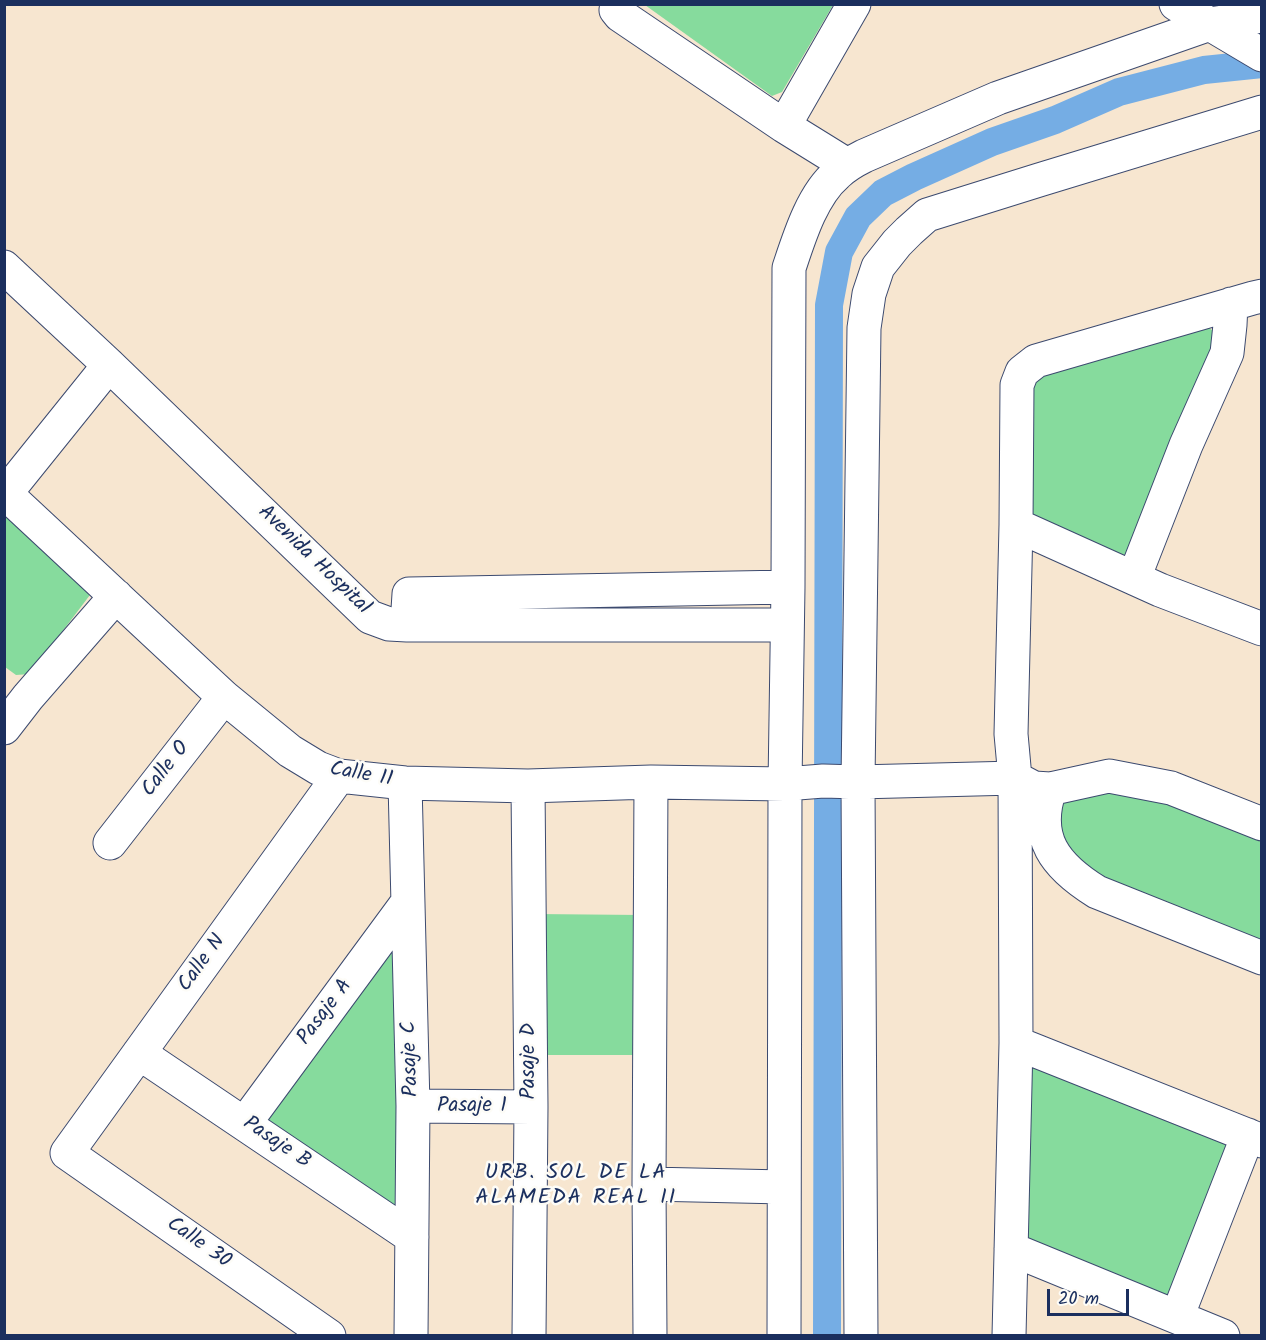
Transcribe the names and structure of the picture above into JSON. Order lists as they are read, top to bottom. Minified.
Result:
{"streets":{"street":["Avenida Hospital","Calle O","Calle 11","Calle N","Pasaje A","Pasaje C","Pasaje D","Pasaje 1","Pasaje B","Calle 30"]},"crossings":[["Calle O","Calle 11"],["Calle 11","Calle N"],["Calle 11","Pasaje C"],["Calle 11","Pasaje D"],["Calle N","Pasaje B"],["Calle N","Calle 30"],["Pasaje A","Pasaje C"],["Pasaje A","Pasaje B"],["Pasaje C","Pasaje 1"],["Pasaje C","Pasaje B"],["Pasaje D","Pasaje 1"]],"districts":["URB. SOL DE LA ALAMEDA REAL II"],"scale_bar":"20 m"}
